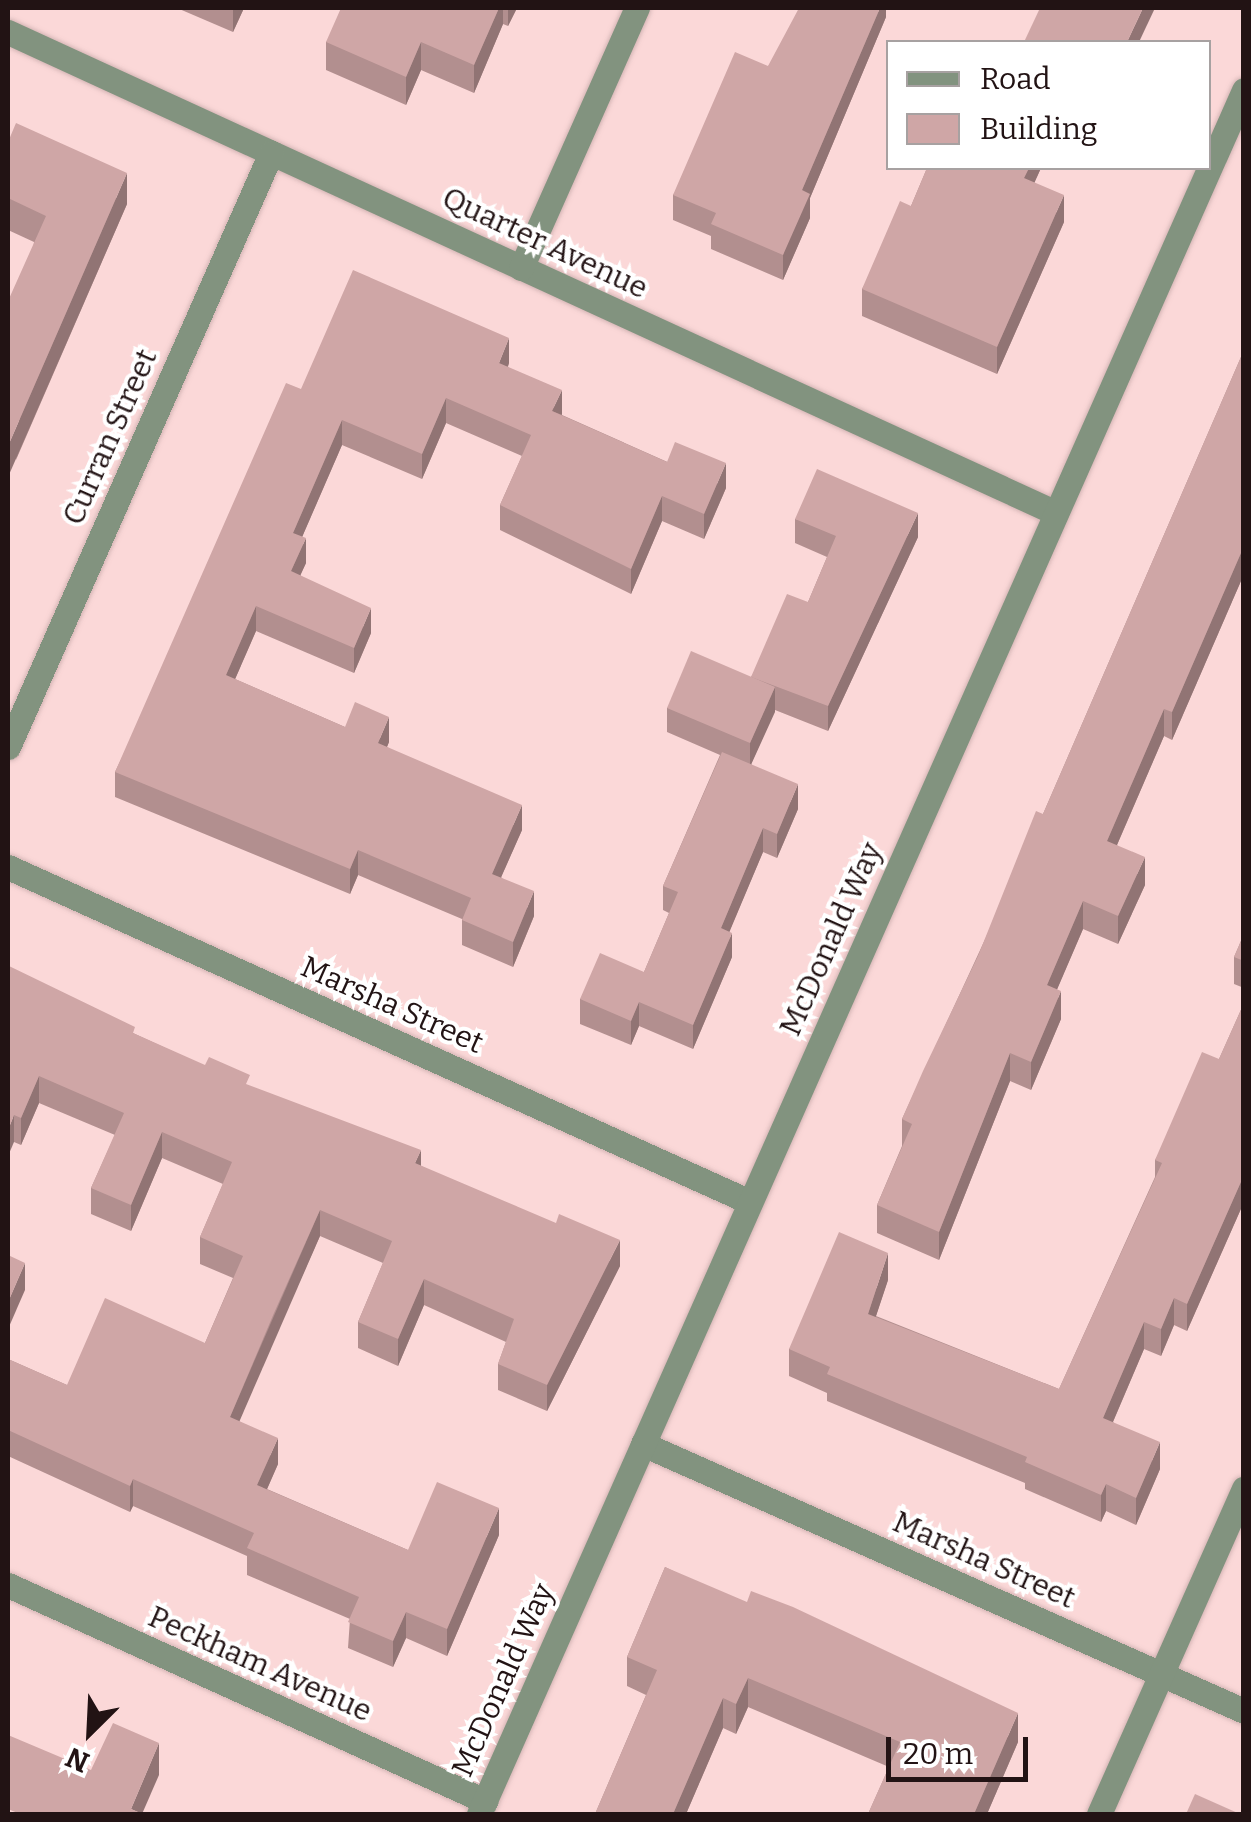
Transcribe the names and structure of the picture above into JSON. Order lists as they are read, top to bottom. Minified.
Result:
{"streets":{"street":["Quarter Avenue","Curran Street","McDonald Way","Marsha Street","Peckham Avenue"]},"crossings":[["Quarter Avenue","Curran Street"],["Quarter Avenue","McDonald Way"],["McDonald Way","Marsha Street"],["McDonald Way","Peckham Avenue"]],"legend":["Road","Building"],"scale_bar":"20 m","north":"bottom left"}
